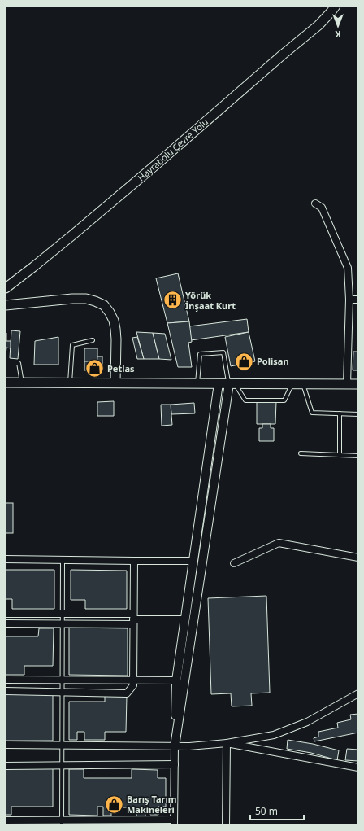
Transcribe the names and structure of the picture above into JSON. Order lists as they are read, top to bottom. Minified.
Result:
{"streets":{"main road":["Hayrabolu Çevre Yolu"]},"places":{"building":["Yörük İnşaat Kurt"],"shop":["Polisan","Petlas","Barış Tarım Makineleri"]},"scale_bar":"50 m","north":"bottom"}
